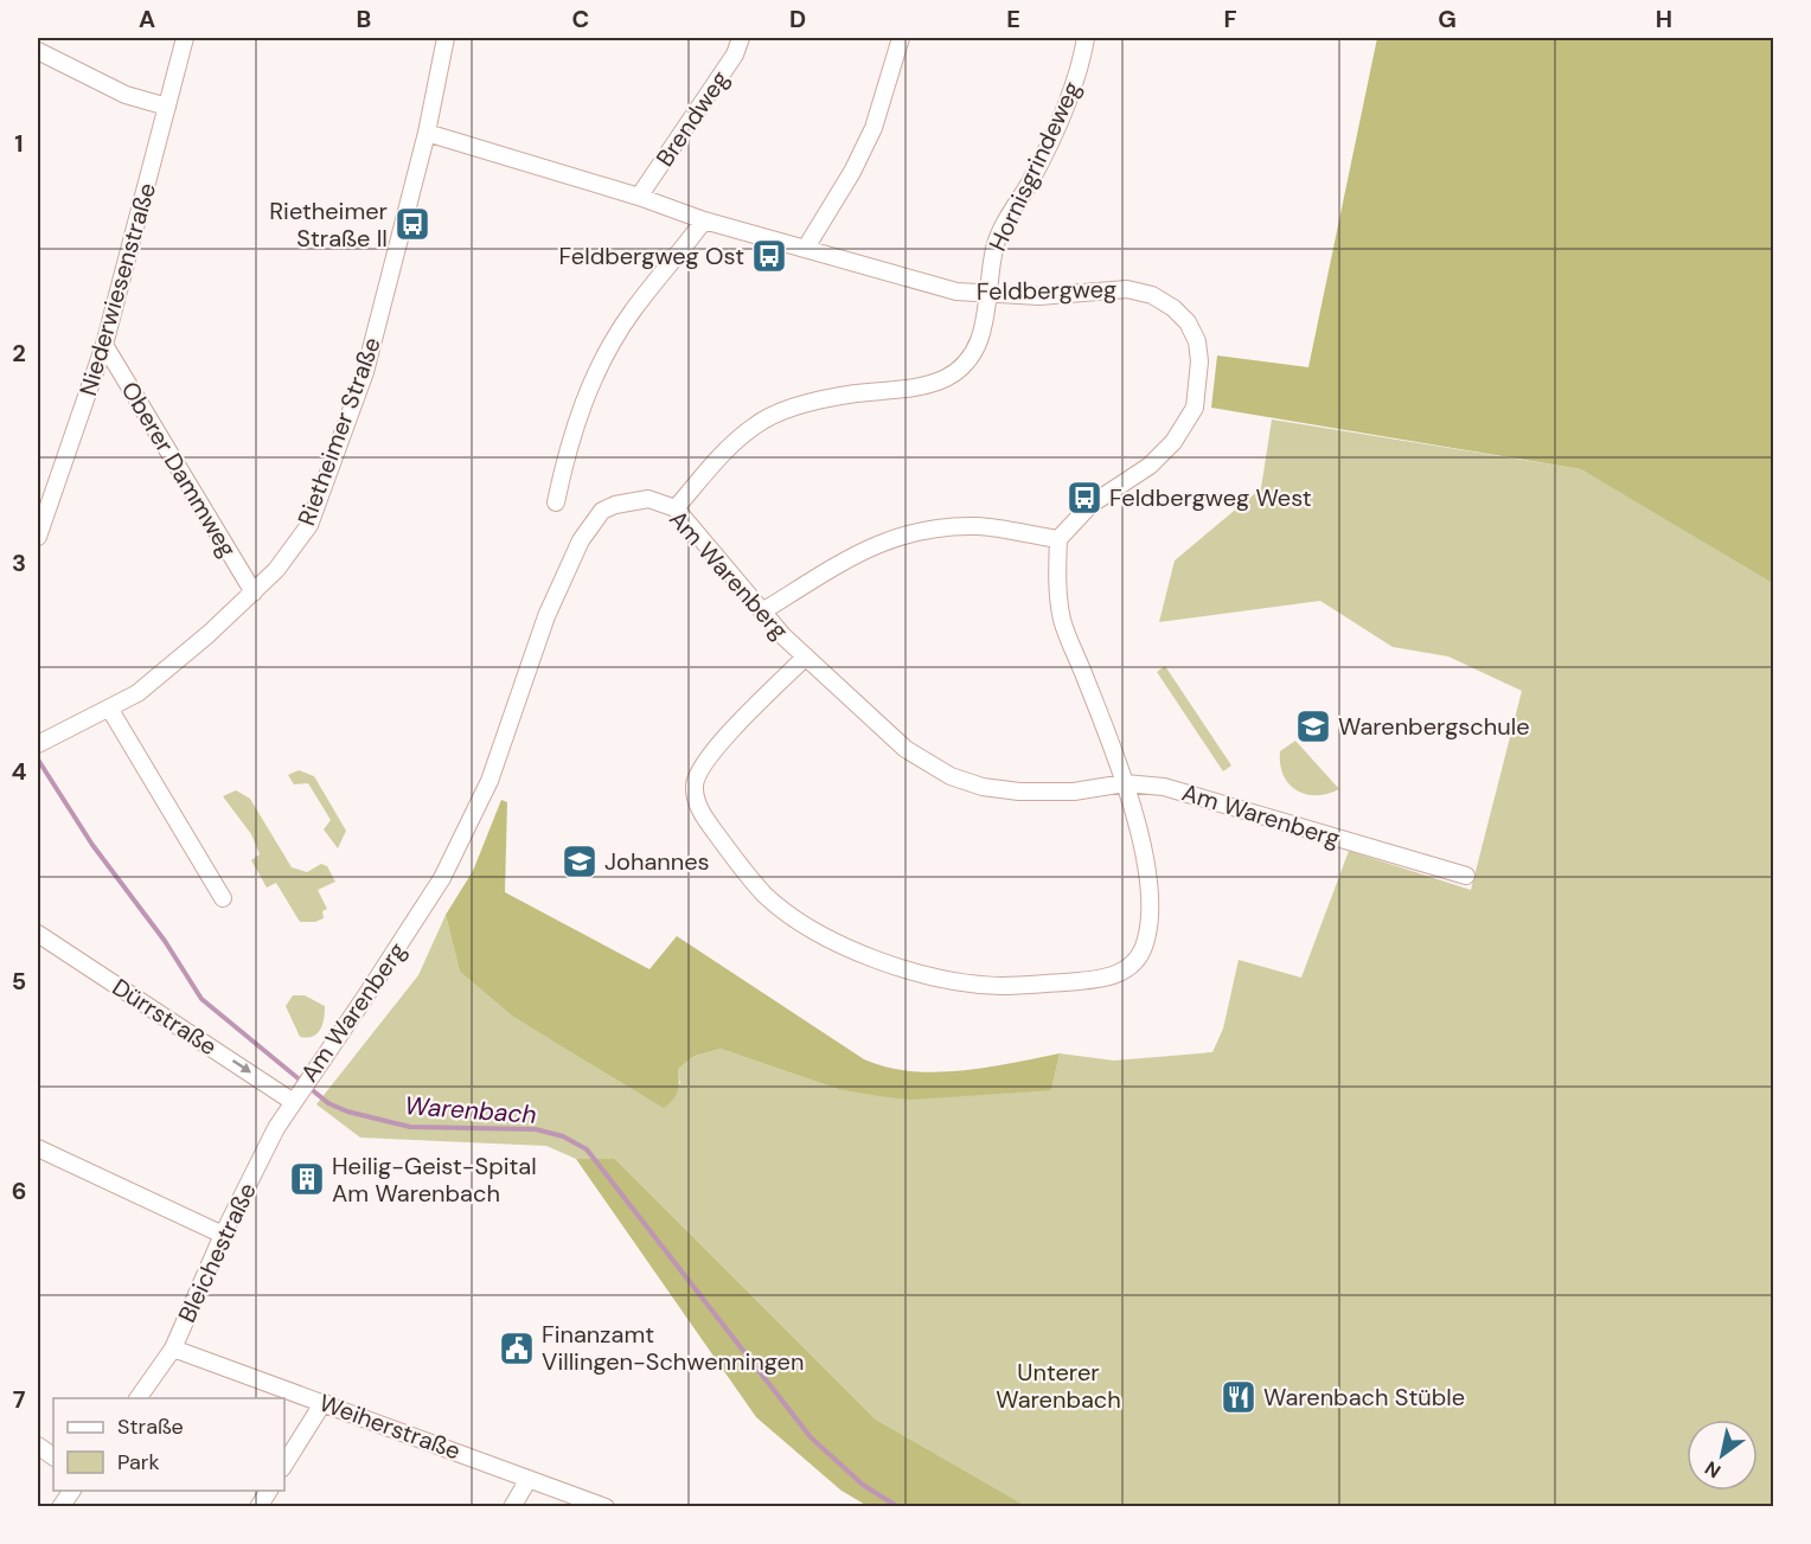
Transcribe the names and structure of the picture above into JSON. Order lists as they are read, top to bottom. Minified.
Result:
{"streets":{"street":["Brendweg","Hornisgrindeweg","Niederwiesenstraße","Feldbergweg","Rietheimer Straße","Oberer Dammweg","Am Warenberg","Dürrstraße","Bleichestraße","Weiherstraße"]},"crossings":[["Brendweg","Feldbergweg"],["Hornisgrindeweg","Feldbergweg"],["Hornisgrindeweg","Am Warenberg"],["Niederwiesenstraße","Oberer Dammweg"],["Feldbergweg","Rietheimer Straße"],["Rietheimer Straße","Oberer Dammweg"],["Am Warenberg","Dürrstraße"],["Am Warenberg","Bleichestraße"],["Dürrstraße","Bleichestraße"],["Bleichestraße","Weiherstraße"]],"one_way":["Dürrstraße"],"water":["Warenbach"],"parks":["Unterer Warenbach"],"places":{"bus stop":["Rietheimer Straße II","Feldbergweg Ost","Feldbergweg West"],"school or university":["Warenbergschule","Johannes"],"building":["Heilig-Geist-Spital Am Warenbach"],"public building":["Finanzamt Villingen-Schwenningen"],"restaurant":["Warenbach Stüble"]},"legend":["Straße","Park"],"north":"bottom left","grid":{"columns":["A","B","C","D","E","F","G","H"],"rows":["1","2","3","4","5","6","7"]}}
